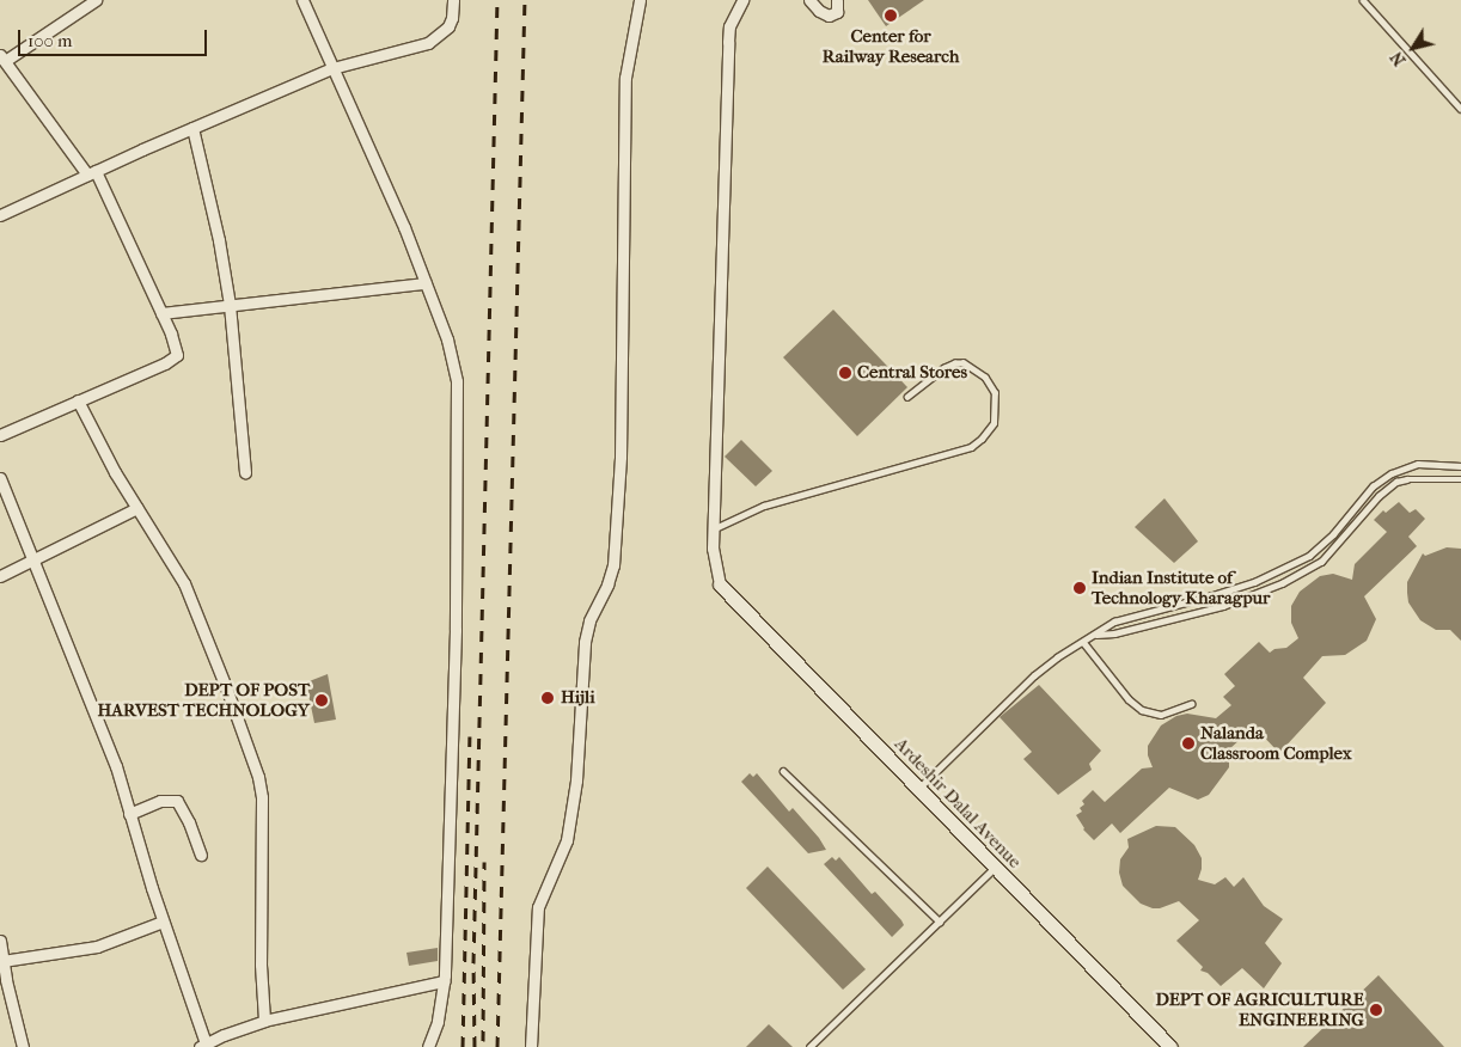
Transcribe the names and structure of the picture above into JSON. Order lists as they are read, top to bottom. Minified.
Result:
{"streets":{"street":["Ardeshir Dalal Avenue"]},"places":["Center for Railway Research","Central Stores","Indian Institute of Technology Kharagpur","Hijli","DEPT OF POST HARVEST TECHNOLOGY","Nalanda Classroom Complex","DEPT OF AGRICULTURE ENGINEERING"],"scale_bar":"100 m","north":"bottom left"}
